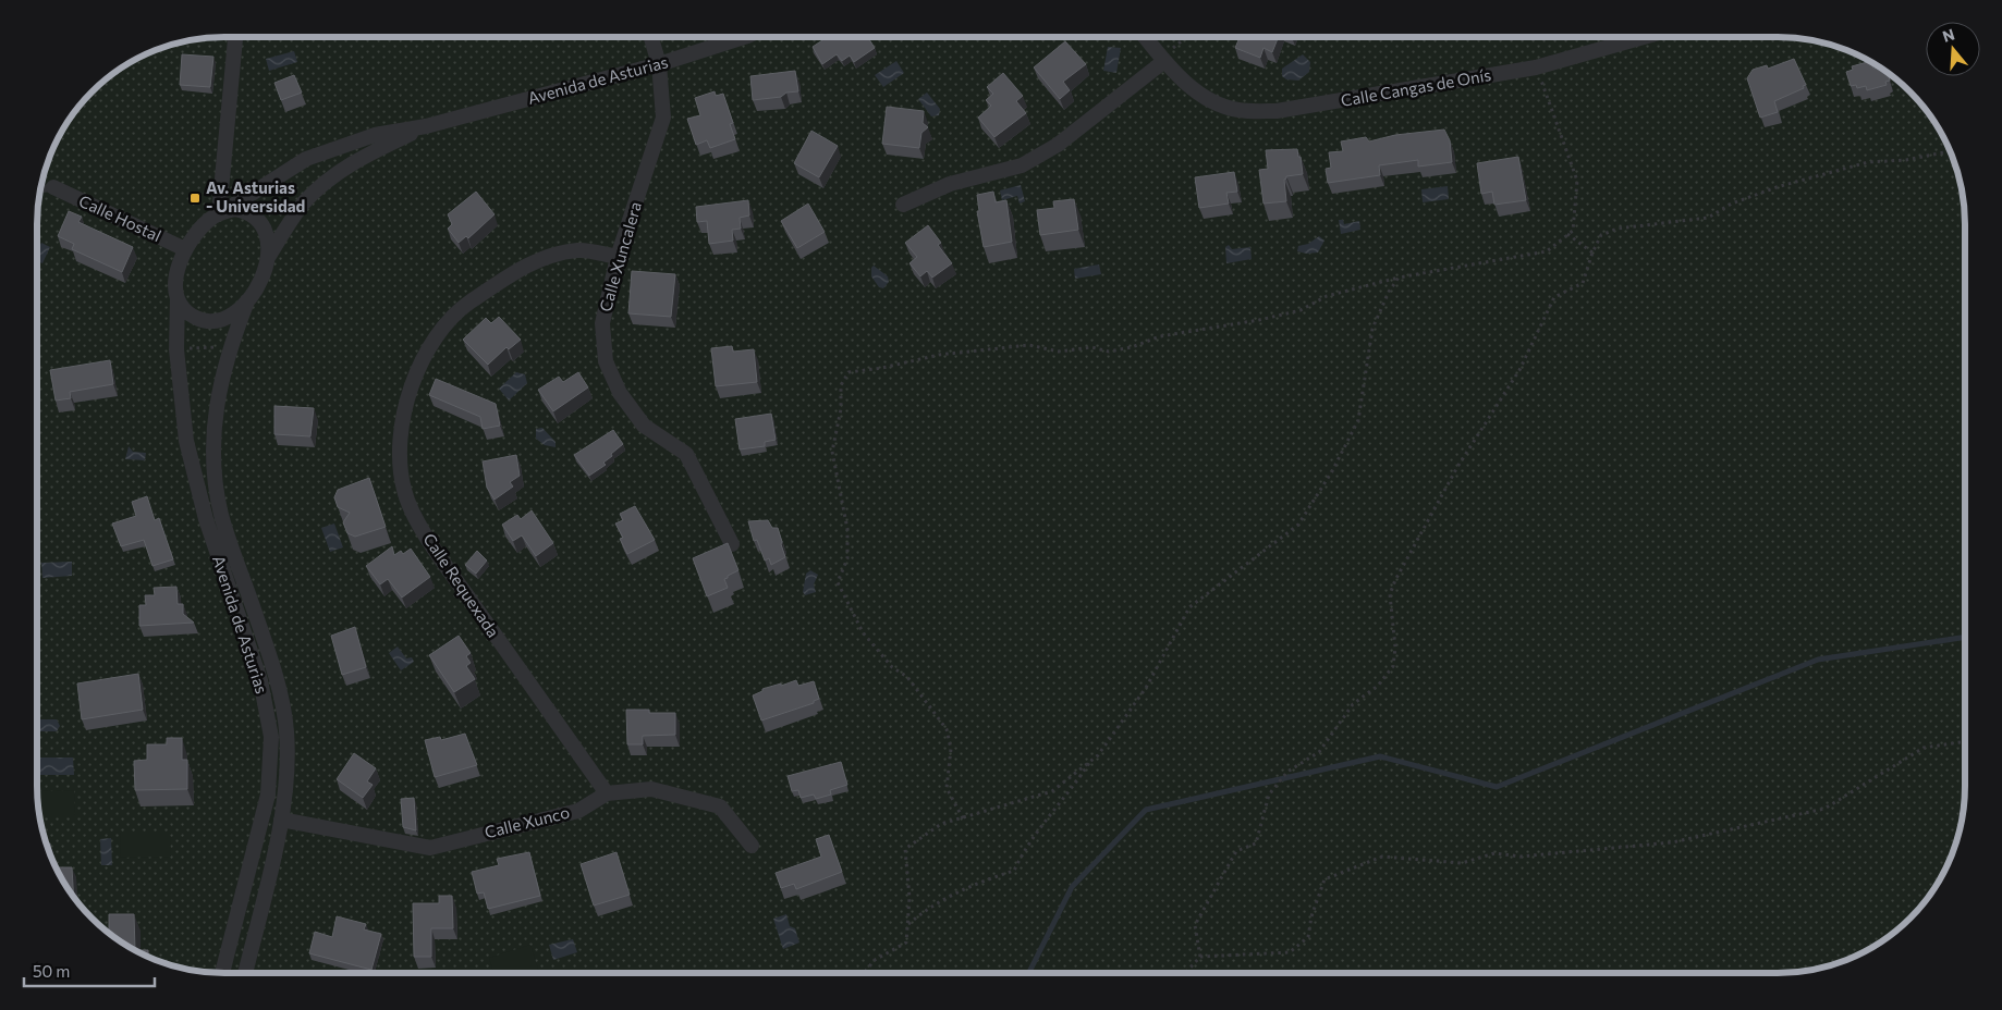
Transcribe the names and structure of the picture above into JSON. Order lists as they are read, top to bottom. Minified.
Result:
{"streets":{"street":["Avenida de Asturias","Calle Cangas de Onís","Calle Hostal","Calle Xuncalera","Calle Requexada","Calle Xunco"]},"crossings":[["Avenida de Asturias","Calle Hostal"],["Avenida de Asturias","Calle Xuncalera"],["Avenida de Asturias","Calle Xunco"],["Calle Xuncalera","Calle Requexada"],["Calle Requexada","Calle Xunco"]],"places":{"transit":["Av. Asturias - Universidad"]},"scale_bar":"50 m","north":"top"}
